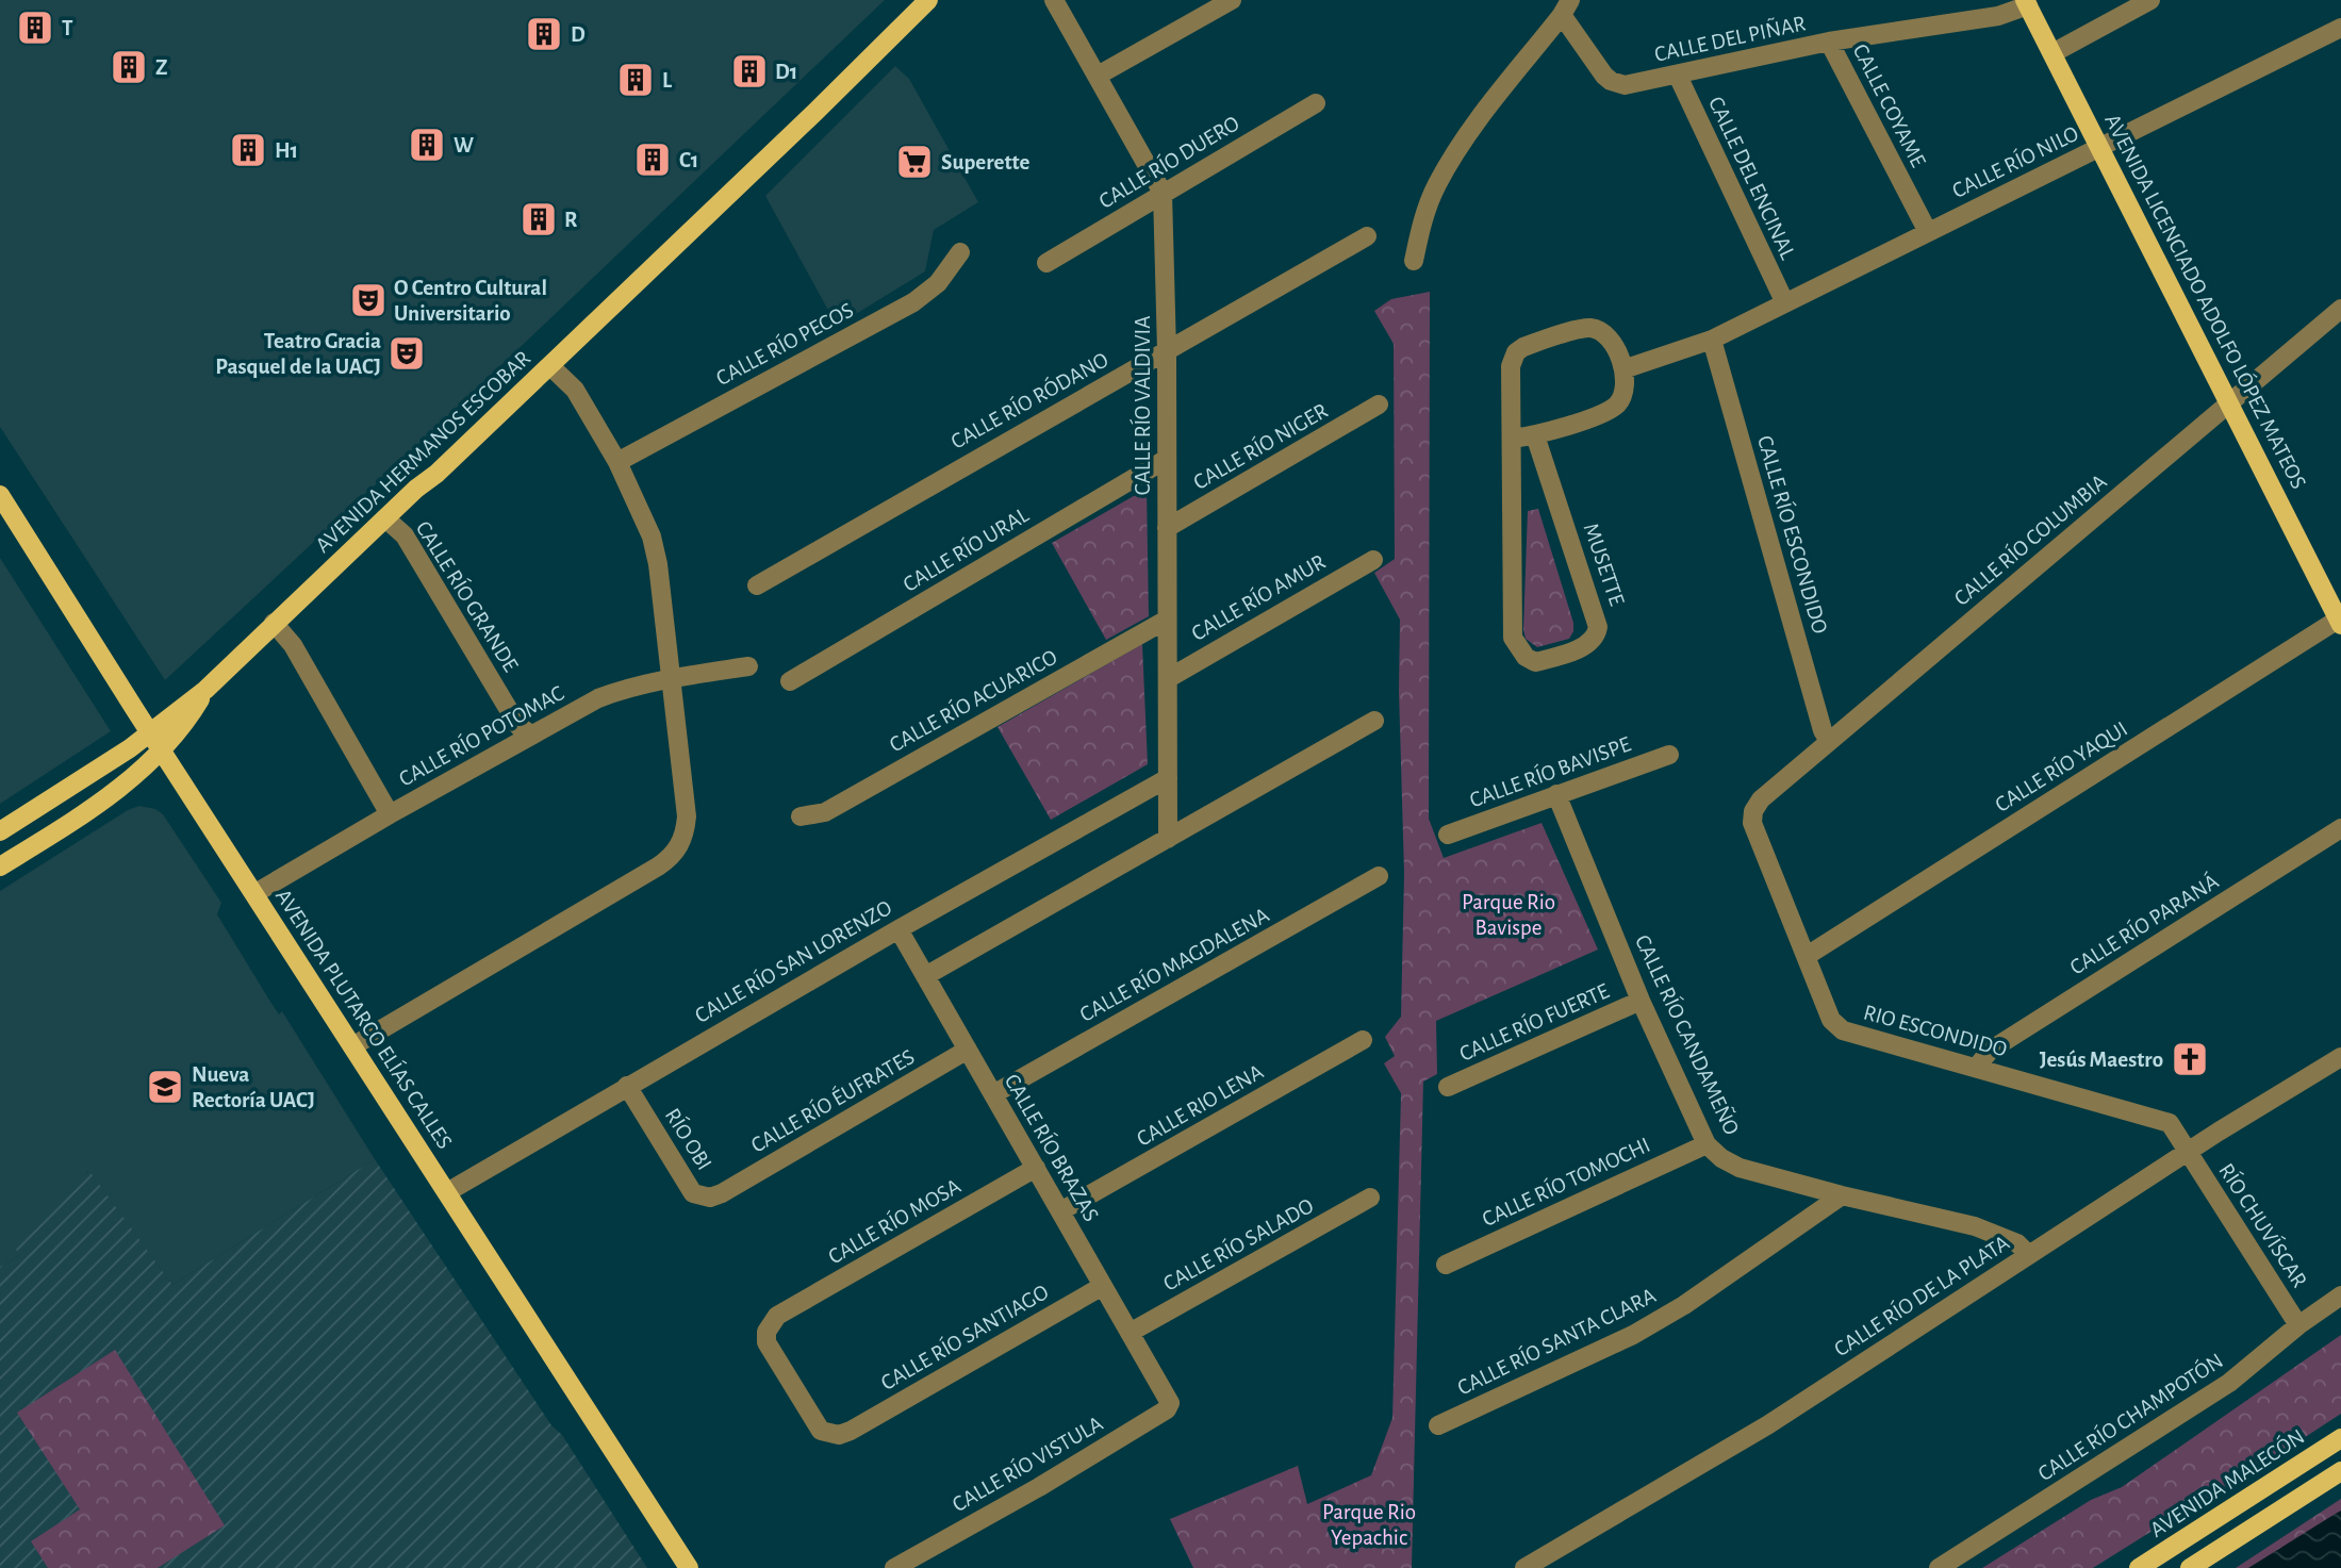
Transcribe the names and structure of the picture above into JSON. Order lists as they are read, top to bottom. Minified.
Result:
{"streets":{"main road":["AVENIDA LICENCIADO ADOLFO LÓPEZ MATEOS","AVENIDA HERMANOS ESCOBAR","AVENIDA PLUTARCO ELÍAS CALLES","AVENIDA MALECÓN"],"street":["CALLE DEL PIÑAR","CALLE COYAME","CALLE RÍO DUERO","CALLE RÍO NILO","CALLE DEL ENCINAL","CALLE RÍO PECOS","CALLE RÍO RÓDANO","CALLE RÍO VALDIVIA","CALLE RÍO NIGER","CALLE RÍO ESCONDIDO","CALLE RÍO COLUMBIA","CALLE RÍO URAL","MUSETTE","CALLE RÍO GRANDE","CALLE RÍO AMUR","CALLE RÍO ACUARICO","CALLE RÍO POTOMAC","CALLE RÍO YAQUI","CALLE RÍO BAVISPE","CALLE RÍO PARANÁ","CALLE RÍO SAN LORENZO","CALLE RÍO MAGDALENA","CALLE RÍO FUERTE","RIO ESCONDIDO","CALLE RÍO CANDAMEÑO","CALLE RÍO ÉUFRATES","CALLE RIO LENA","RÍO OBI","CALLE RÍO BRAZAS","CALLE RÍO TOMOCHI","CALLE RÍO MOSA","RÍO CHUVÍSCAR","CALLE RÍO SALADO","CALLE RÍO DE LA PLATA","CALLE RÍO SANTIAGO","CALLE RÍO SANTA CLARA","CALLE RÍO CHAMPOTÓN","CALLE RÍO VISTULA"]},"crossings":[["CALLE DEL PIÑAR","CALLE COYAME"],["CALLE DEL PIÑAR","CALLE DEL ENCINAL"],["CALLE DEL PIÑAR","AVENIDA LICENCIADO ADOLFO LÓPEZ MATEOS"],["CALLE COYAME","CALLE RÍO NILO"],["CALLE RÍO DUERO","CALLE RÍO VALDIVIA"],["CALLE RÍO NILO","CALLE DEL ENCINAL"],["CALLE RÍO NILO","AVENIDA LICENCIADO ADOLFO LÓPEZ MATEOS"],["CALLE RÍO NILO","CALLE RÍO ESCONDIDO"],["AVENIDA LICENCIADO ADOLFO LÓPEZ MATEOS","CALLE RÍO COLUMBIA"],["AVENIDA LICENCIADO ADOLFO LÓPEZ MATEOS","CALLE RÍO YAQUI"],["CALLE RÍO RÓDANO","CALLE RÍO VALDIVIA"],["CALLE RÍO VALDIVIA","CALLE RÍO NIGER"],["CALLE RÍO VALDIVIA","CALLE RÍO URAL"],["CALLE RÍO VALDIVIA","CALLE RÍO AMUR"],["CALLE RÍO VALDIVIA","CALLE RÍO ACUARICO"],["CALLE RÍO VALDIVIA","CALLE RÍO SAN LORENZO"],["AVENIDA HERMANOS ESCOBAR","CALLE RÍO GRANDE"],["AVENIDA HERMANOS ESCOBAR","AVENIDA PLUTARCO ELÍAS CALLES"],["CALLE RÍO ESCONDIDO","CALLE RÍO COLUMBIA"],["CALLE RÍO COLUMBIA","RIO ESCONDIDO"],["CALLE RÍO GRANDE","CALLE RÍO POTOMAC"],["CALLE RÍO POTOMAC","AVENIDA PLUTARCO ELÍAS CALLES"],["CALLE RÍO YAQUI","RIO ESCONDIDO"],["CALLE RÍO BAVISPE","CALLE RÍO CANDAMEÑO"],["CALLE RÍO PARANÁ","RIO ESCONDIDO"],["CALLE RÍO SAN LORENZO","AVENIDA PLUTARCO ELÍAS CALLES"],["CALLE RÍO SAN LORENZO","RÍO OBI"],["CALLE RÍO SAN LORENZO","CALLE RÍO BRAZAS"],["CALLE RÍO MAGDALENA","CALLE RÍO BRAZAS"],["CALLE RÍO FUERTE","CALLE RÍO CANDAMEÑO"],["RIO ESCONDIDO","RÍO CHUVÍSCAR"],["RIO ESCONDIDO","CALLE RÍO DE LA PLATA"],["CALLE RÍO CANDAMEÑO","CALLE RÍO TOMOCHI"],["CALLE RÍO CANDAMEÑO","CALLE RÍO DE LA PLATA"],["CALLE RÍO CANDAMEÑO","CALLE RÍO SANTA CLARA"],["CALLE RÍO ÉUFRATES","RÍO OBI"],["CALLE RÍO ÉUFRATES","CALLE RÍO BRAZAS"],["CALLE RIO LENA","CALLE RÍO BRAZAS"],["CALLE RÍO BRAZAS","CALLE RÍO MOSA"],["CALLE RÍO BRAZAS","CALLE RÍO SALADO"],["CALLE RÍO BRAZAS","CALLE RÍO SANTIAGO"],["CALLE RÍO BRAZAS","CALLE RÍO VISTULA"],["CALLE RÍO MOSA","CALLE RÍO SANTIAGO"],["RÍO CHUVÍSCAR","CALLE RÍO DE LA PLATA"],["RÍO CHUVÍSCAR","CALLE RÍO CHAMPOTÓN"]],"parks":["Parque Rio Bavispe","Parque Rio Yepachic"],"places":{"building":["T","D","Z","D1","L","W","H1","C1","R"],"supermarket":["Superette"],"theatre":["O Centro Cultural Universitario","Teatro Gracia Pasquel de la UACJ"],"church":["Jesús Maestro"],"school or university":["Nueva Rectoría UACJ"]}}
